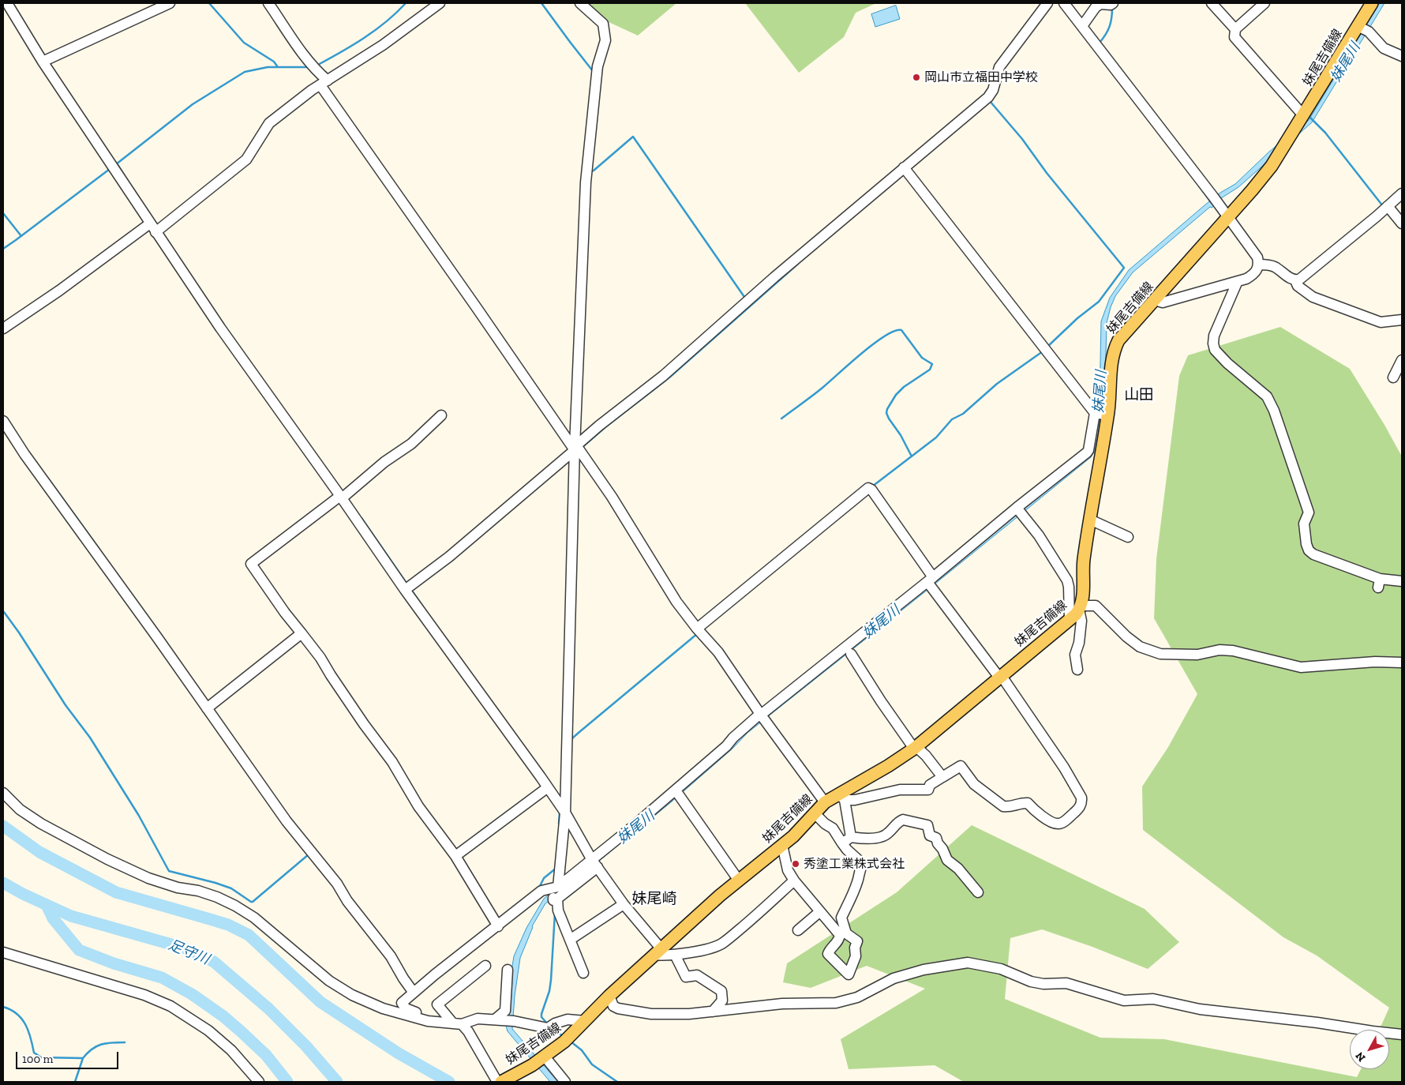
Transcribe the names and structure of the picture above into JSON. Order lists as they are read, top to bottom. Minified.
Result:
{"streets":{"main road":["妹尾吉備線"]},"districts":["山田","妹尾崎"],"water":["妹尾川","足守川"],"places":["岡山市立福田中学校","秀塗工業株式会社"],"scale_bar":"100 m","north":"bottom left"}
